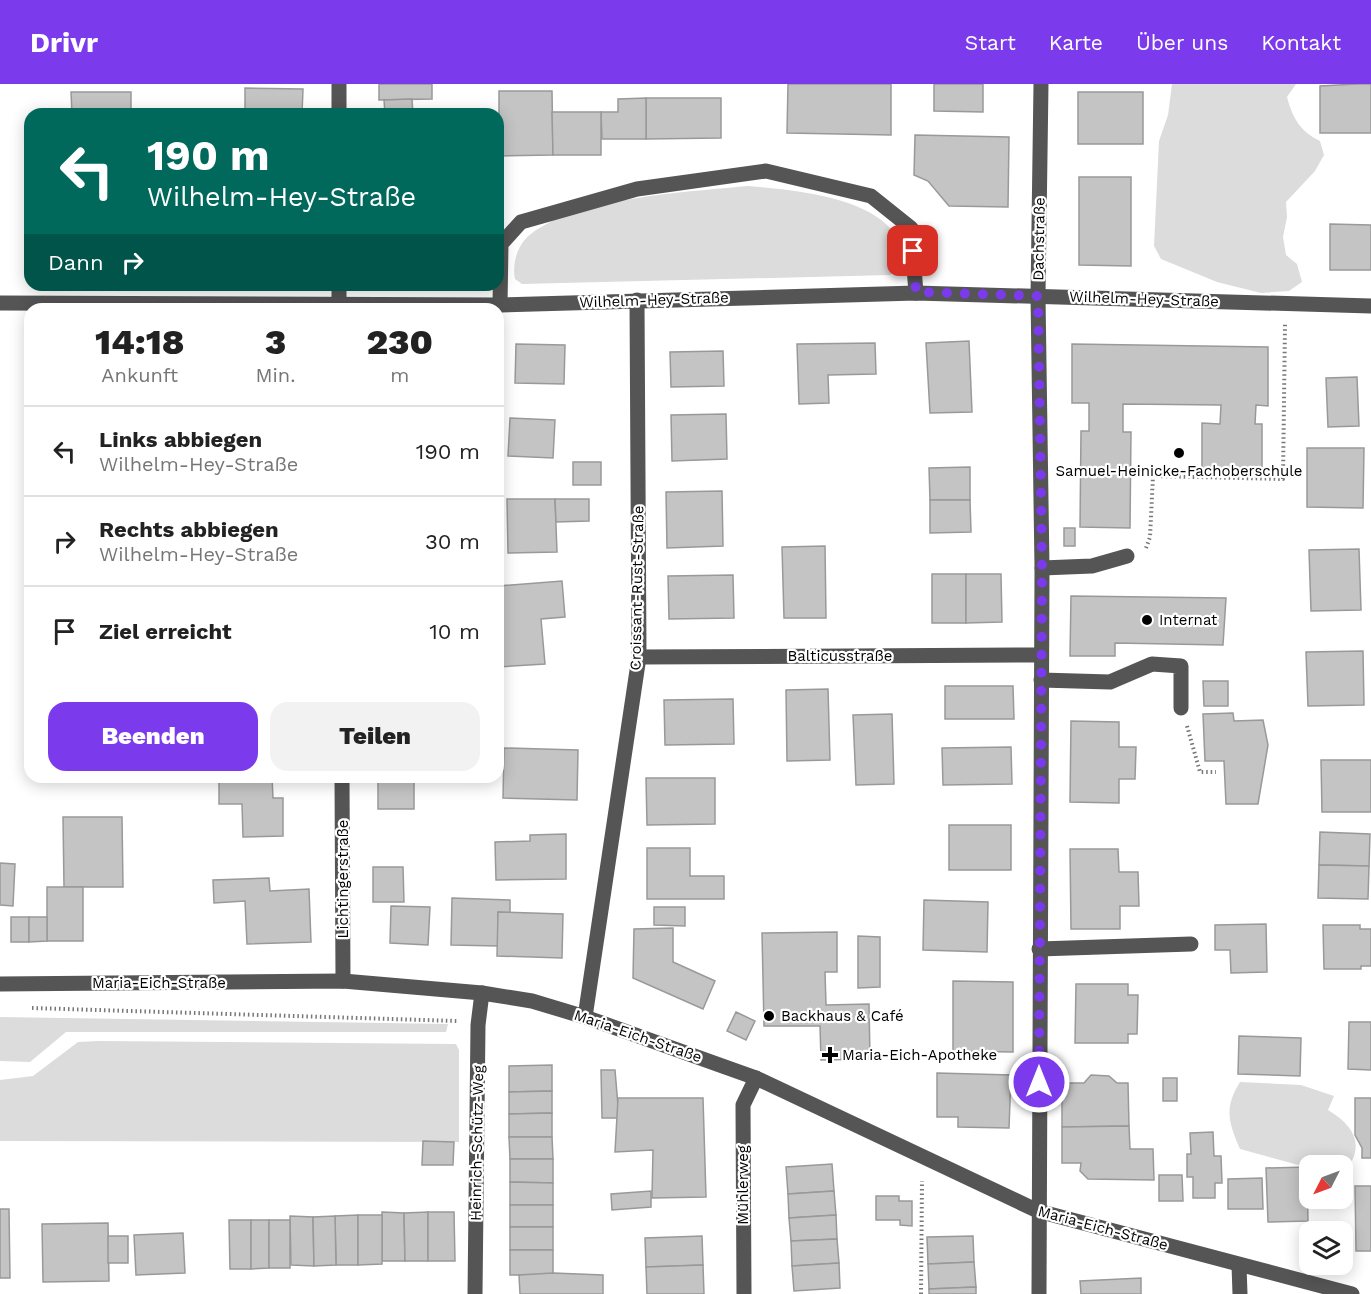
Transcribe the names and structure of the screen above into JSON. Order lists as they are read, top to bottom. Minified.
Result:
{"streets":{"street":["Dachstraße","Wilhelm-Hey-Straße","Croissant-Rust-Straße","Balticusstraße","Lichtingerstraße","Maria-Eich-Straße","Heinrich-Schütz-Weg","Mühlerweg"]},"crossings":[["Dachstraße","Wilhelm-Hey-Straße"],["Dachstraße","Balticusstraße"],["Dachstraße","Maria-Eich-Straße"],["Wilhelm-Hey-Straße","Croissant-Rust-Straße"],["Croissant-Rust-Straße","Balticusstraße"],["Croissant-Rust-Straße","Maria-Eich-Straße"],["Lichtingerstraße","Maria-Eich-Straße"],["Maria-Eich-Straße","Heinrich-Schütz-Weg"],["Maria-Eich-Straße","Mühlerweg"]],"places":{"other":["Samuel-Heinicke-Fachoberschule","Internat","Backhaus & Café"],"health":["Maria-Eich-Apotheke"]},"north":"bottom left","page":{"header":"Drivr","nav":["Start","Karte","Über uns","Kontakt"],"turn":["190 m","Wilhelm-Hey-Straße"],"then":"Dann","eta":["14:18","Ankunft","3","Min.","230","m"],"list":[{"name":"Links abbiegen","note":"Wilhelm-Hey-Straße","value":"190 m"},{"name":"Rechts abbiegen","note":"Wilhelm-Hey-Straße","value":"30 m"},{"name":"Ziel erreicht","value":"10 m"}],"buttons":["Beenden","Teilen"]}}
